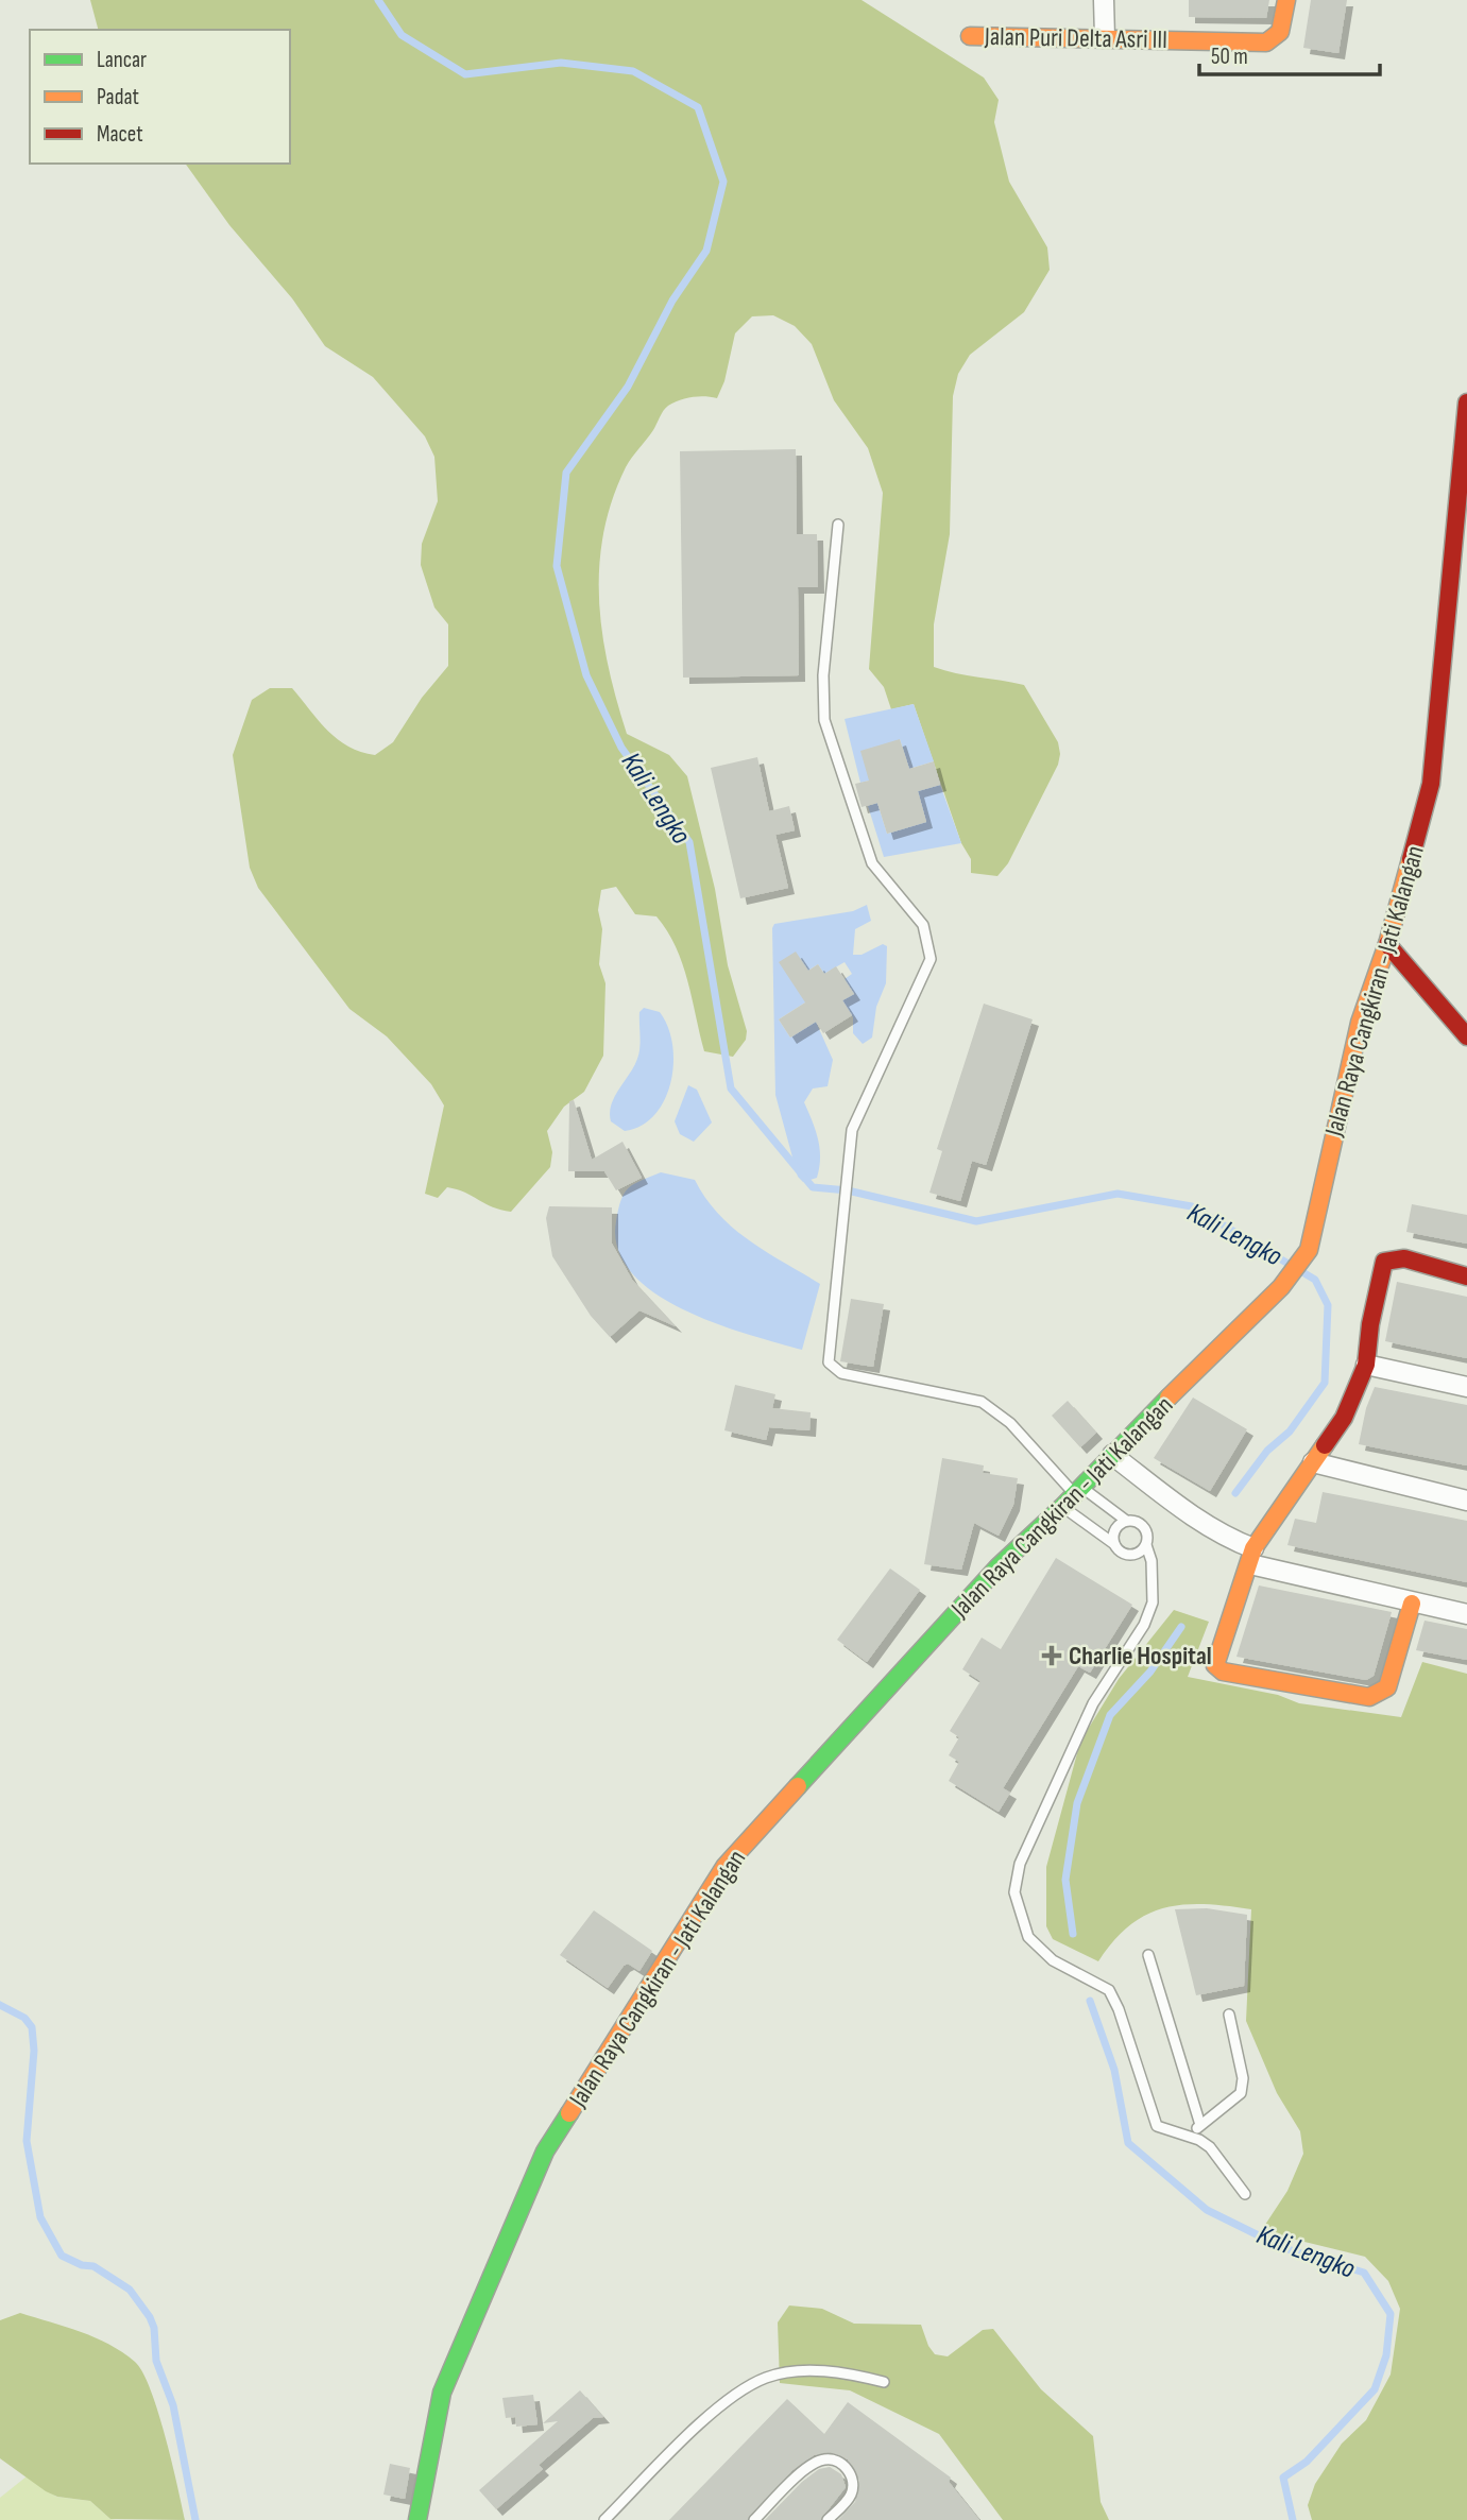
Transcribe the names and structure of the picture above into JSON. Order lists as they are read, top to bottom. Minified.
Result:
{"streets":{"street":["Jalan Puri Delta Asri III","Jalan Raya Cangkiran - Jati Kalangan"]},"water":["Kali Lengko"],"places":{"health":["Charlie Hospital"]},"legend":["Lancar","Padat","Macet"],"scale_bar":"50 m"}
